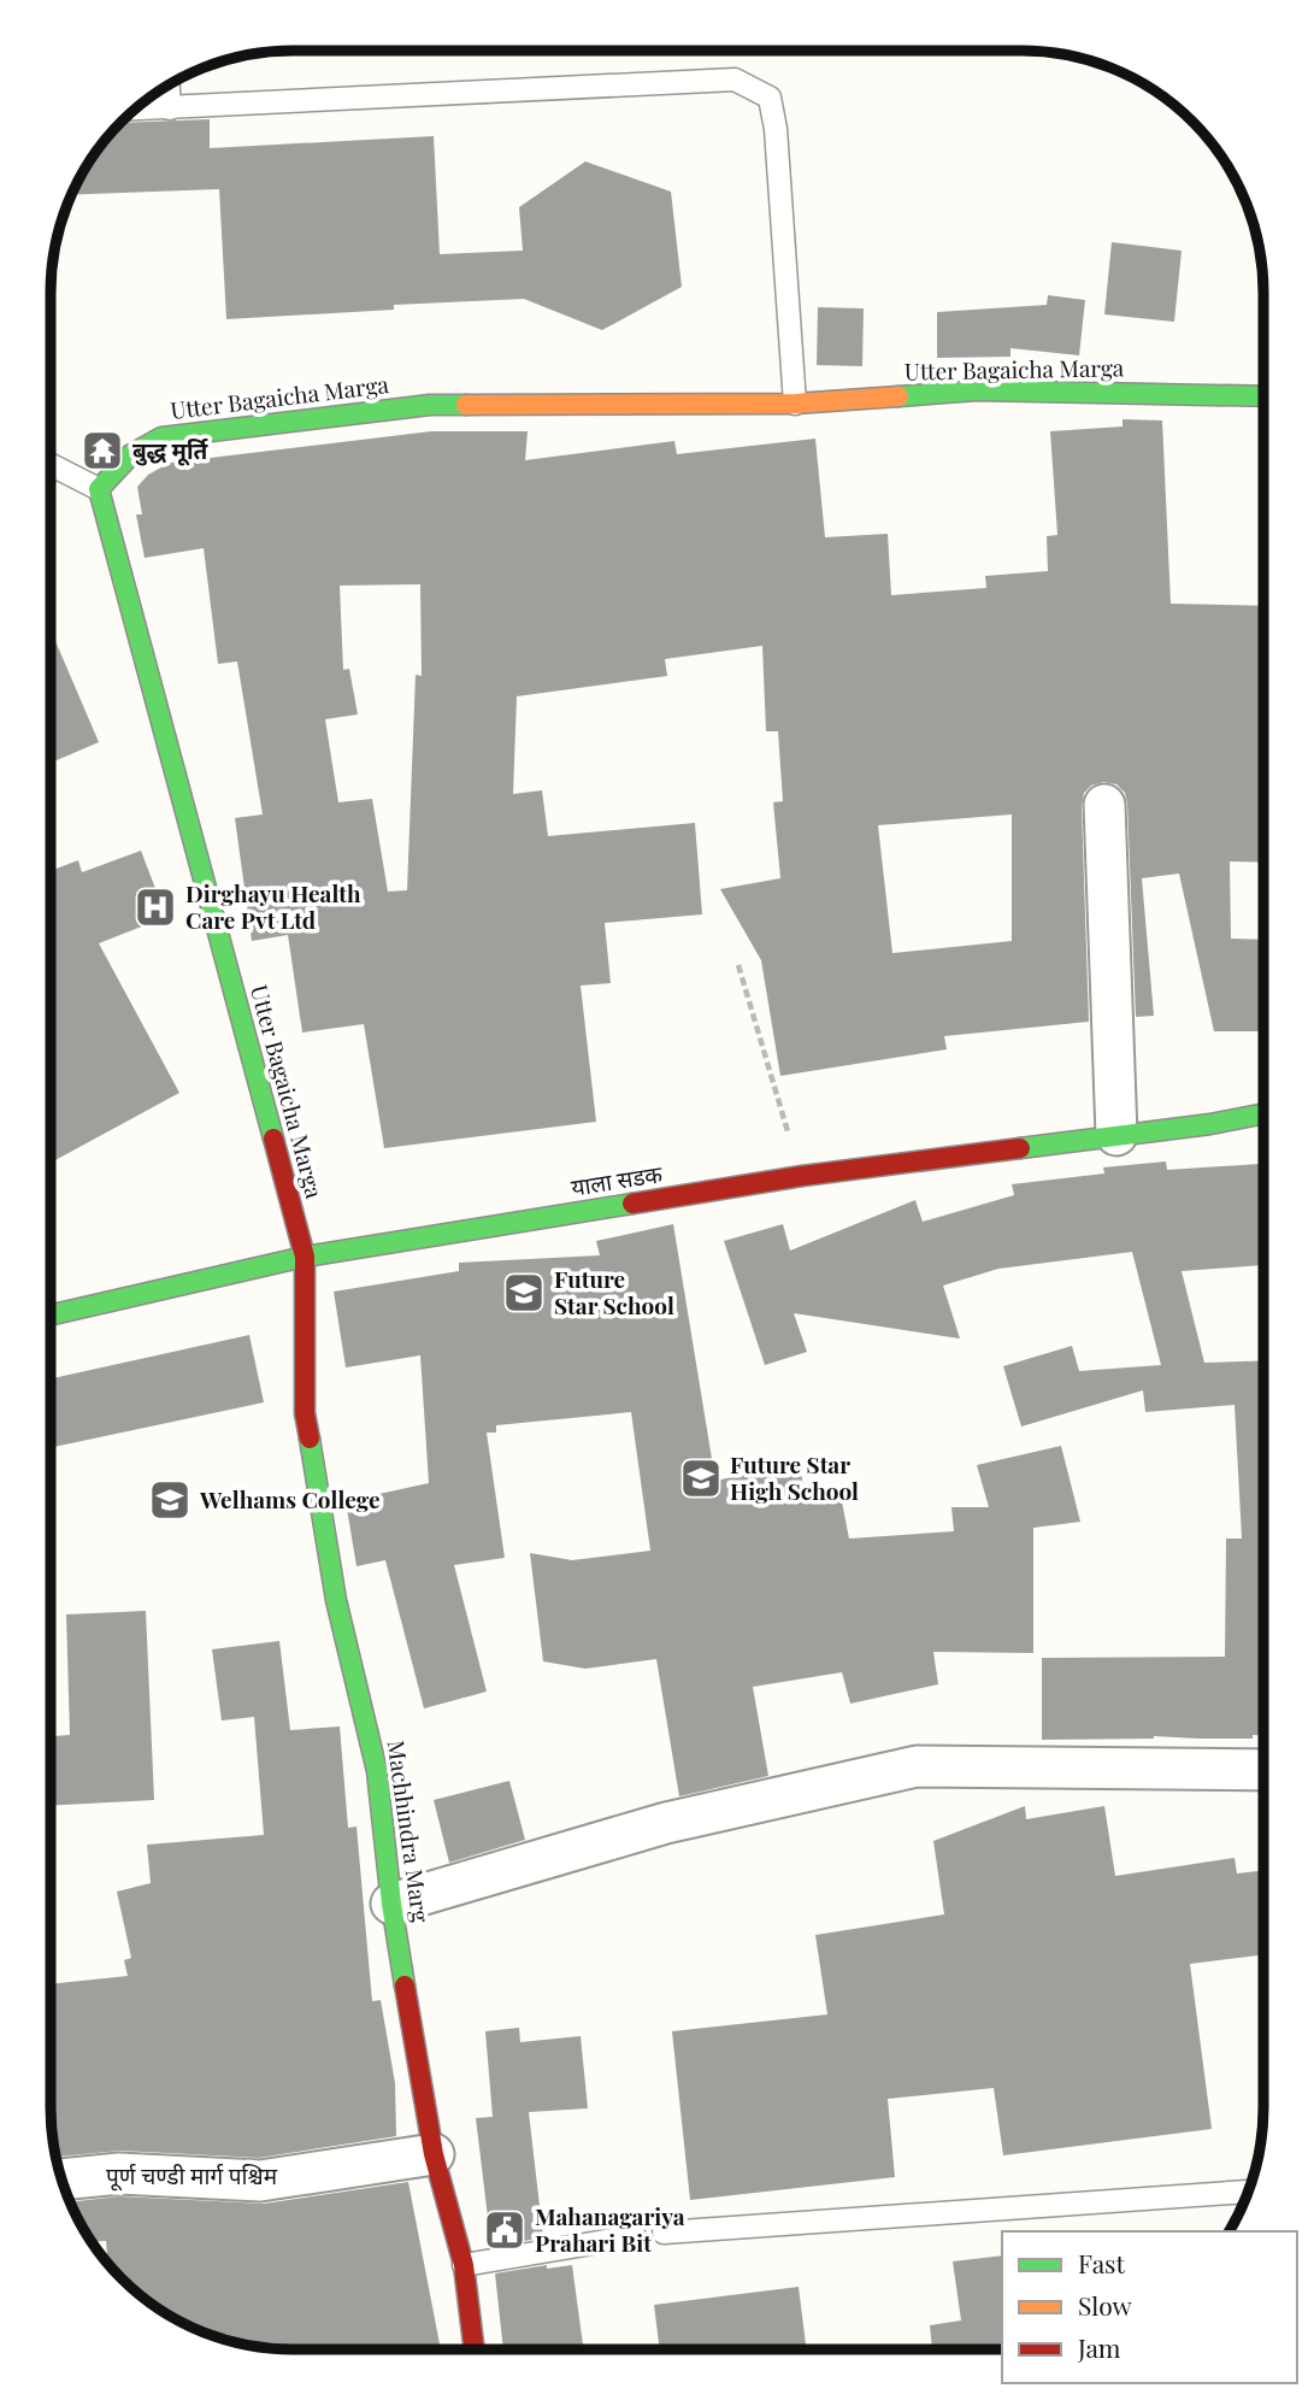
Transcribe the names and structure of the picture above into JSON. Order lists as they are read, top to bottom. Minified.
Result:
{"streets":{"street":["Utter Bagaicha Marga","याला सडक","Machhindra Marg","पूर्ण चण्डी मार्ग पश्चिम"]},"crossings":[["Utter Bagaicha Marga","याला सडक"],["Utter Bagaicha Marga","Machhindra Marg"],["याला सडक","Machhindra Marg"],["Machhindra Marg","पूर्ण चण्डी मार्ग पश्चिम"]],"places":{"temple":["बुद्ध मूर्ति"],"hospital":["Dirghayu Health Care Pvt Ltd"],"school or university":["Future Star School","Future Star High School","Welhams College"],"public building":["Mahanagariya Prahari Bit"]},"legend":["Fast","Slow","Jam"]}
